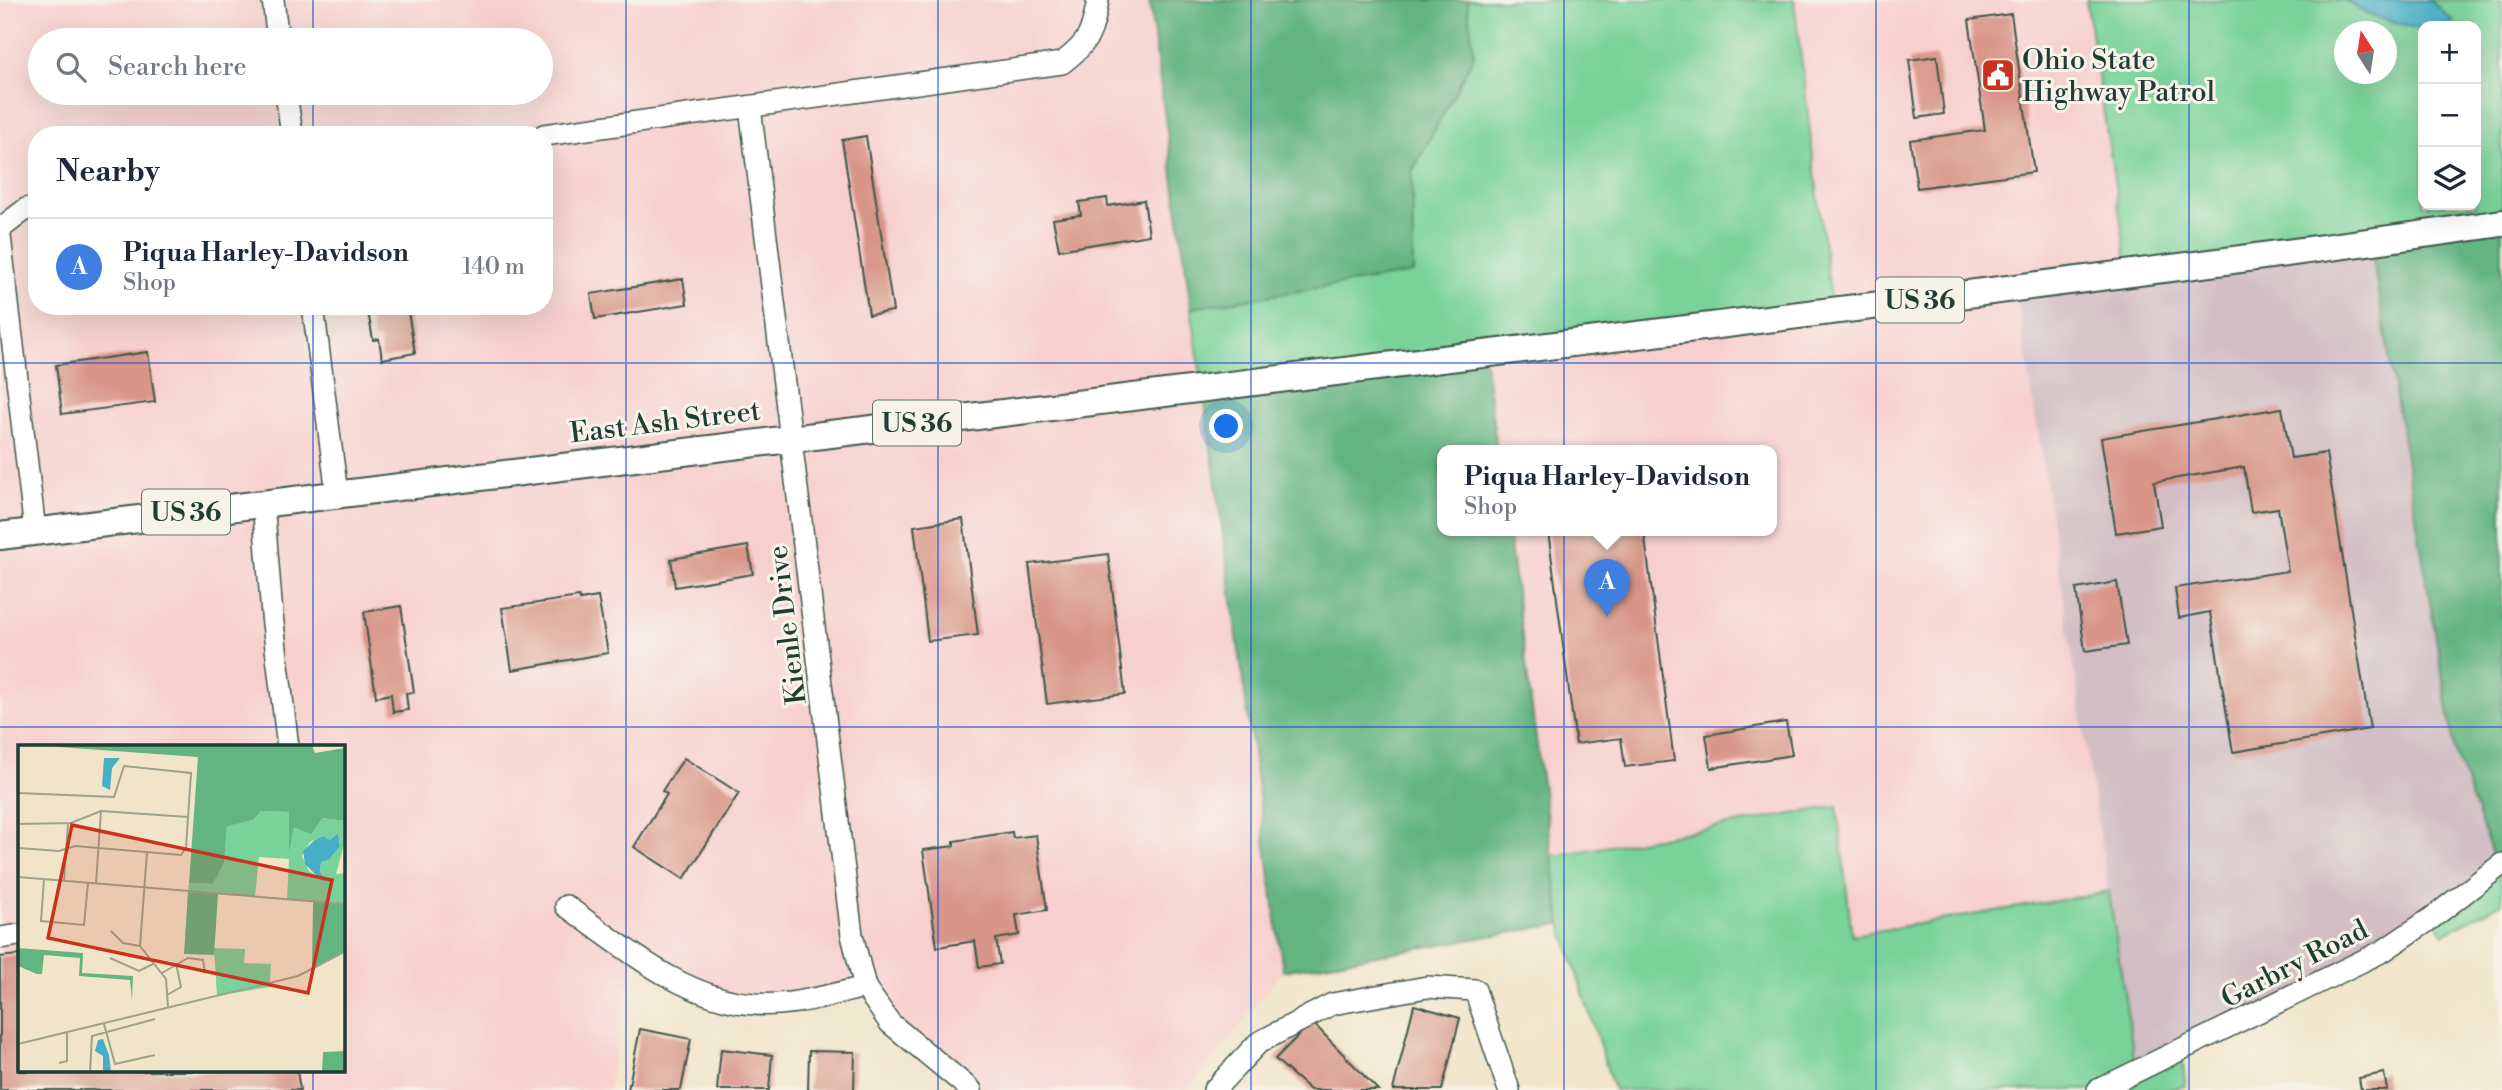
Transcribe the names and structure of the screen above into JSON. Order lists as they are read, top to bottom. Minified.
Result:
{"streets":{"main road":["US 36","East Ash Street"],"street":["Kienle Drive","Garbry Road"]},"crossings":[["East Ash Street","Kienle Drive"]],"places":{"public building":["Ohio State Highway Patrol"]},"north":"top","page":{"map_buttons":["+","−"],"search":"Search here","heading":"Nearby","list":[{"mark":"A","name":"Piqua Harley-Davidson","note":"Shop","value":"140 m"}],"popup":["Piqua Harley-Davidson","Shop"],"pins":"A"}}
